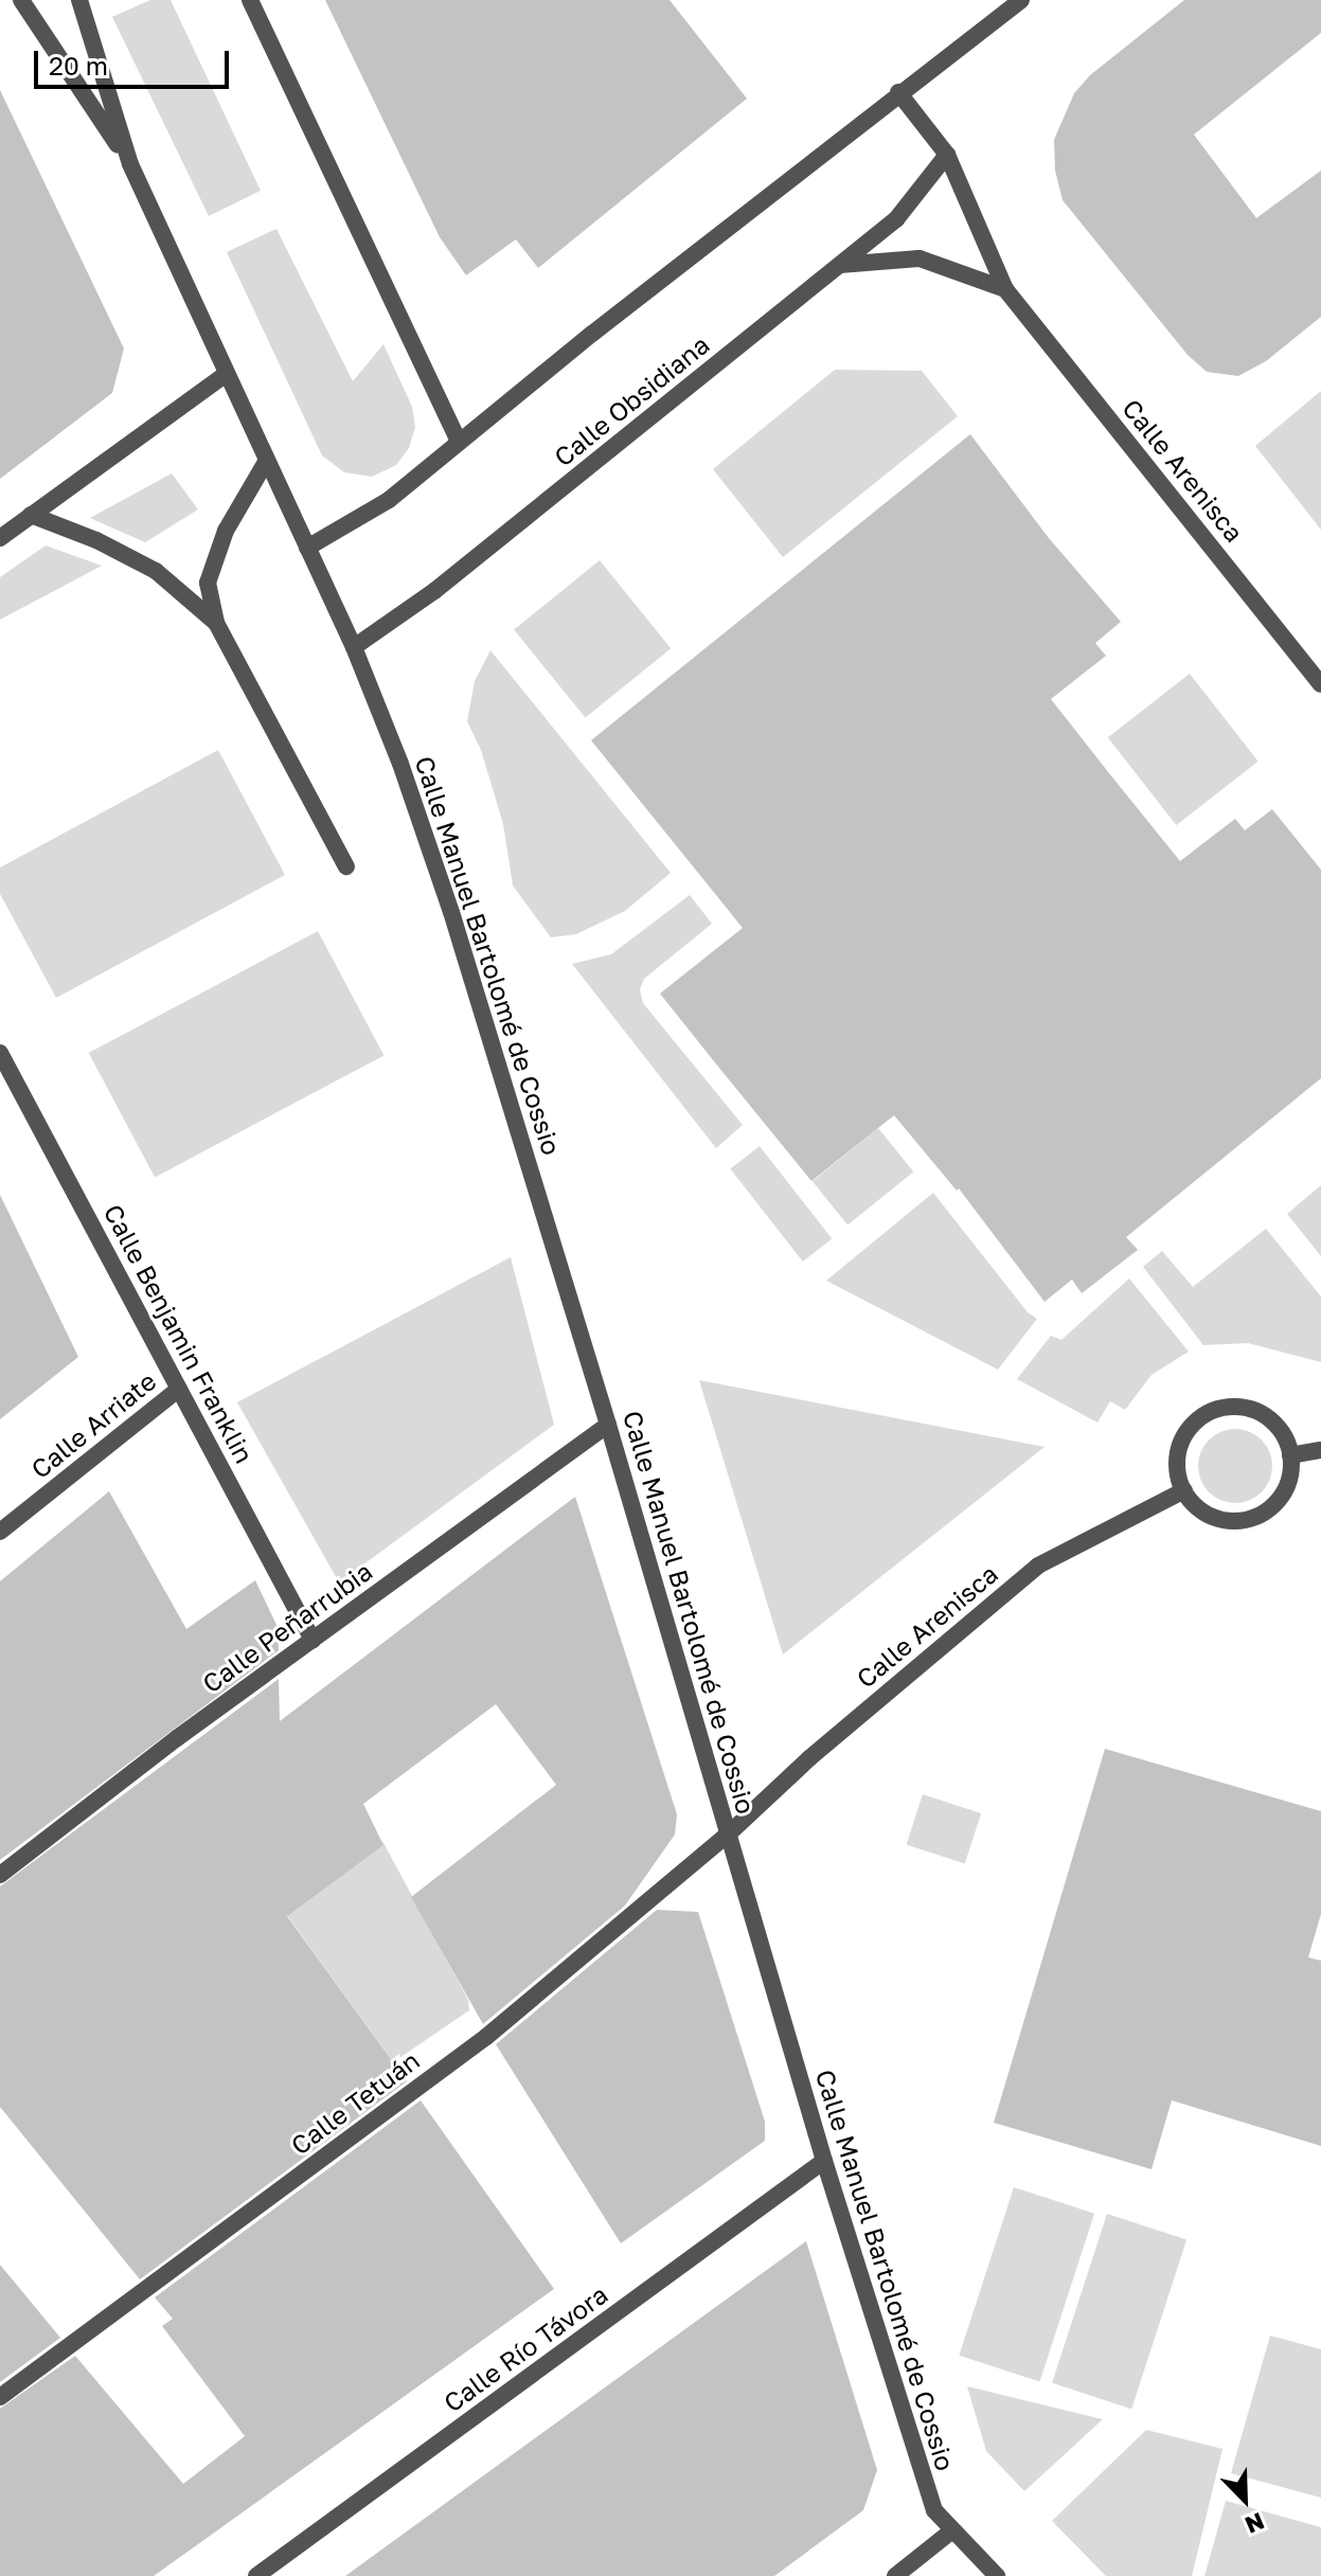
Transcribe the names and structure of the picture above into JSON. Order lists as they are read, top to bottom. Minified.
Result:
{"streets":{"street":["Calle Obsidiana","Calle Arenisca","Calle Manuel Bartolomé de Cossio","Calle Benjamin Franklin","Calle Arriate","Calle Peñarrubia","Calle Tetuán","Calle Río Távora"]},"crossings":[["Calle Obsidiana","Calle Arenisca"],["Calle Obsidiana","Calle Manuel Bartolomé de Cossio"],["Calle Arenisca","Calle Manuel Bartolomé de Cossio"],["Calle Arenisca","Calle Tetuán"],["Calle Manuel Bartolomé de Cossio","Calle Peñarrubia"],["Calle Manuel Bartolomé de Cossio","Calle Tetuán"],["Calle Manuel Bartolomé de Cossio","Calle Río Távora"],["Calle Benjamin Franklin","Calle Arriate"],["Calle Benjamin Franklin","Calle Peñarrubia"]],"scale_bar":"20 m","north":"bottom right"}
